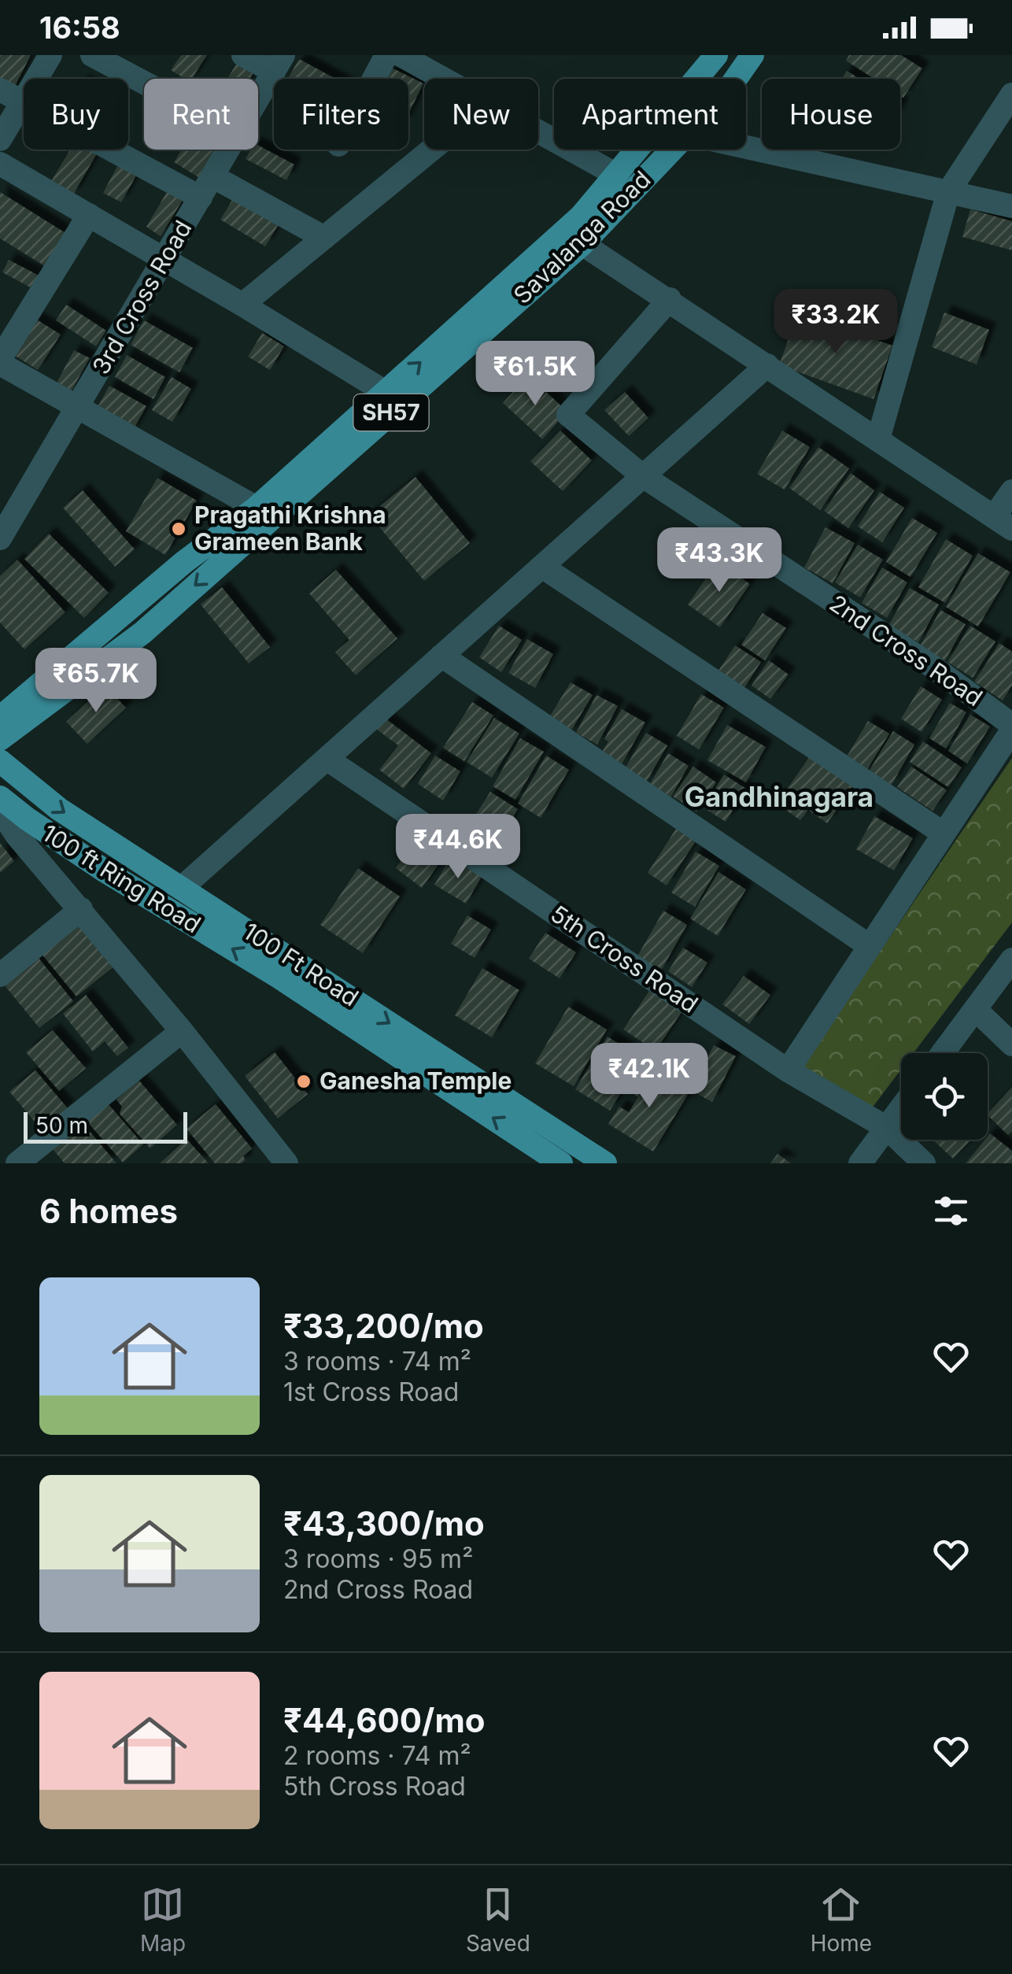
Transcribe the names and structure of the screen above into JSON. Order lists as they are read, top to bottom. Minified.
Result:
{"streets":{"main road":["Savalanga Road","SH57","100 ft Ring Road","100 Ft Road"],"street":["3rd Cross Road","2nd Cross Road","5th Cross Road"]},"one_way":["100 ft Ring Road","100 Ft Road"],"districts":["Gandhinagara"],"places":["Pragathi Krishna Grameen Bank","Ganesha Temple"],"scale_bar":"50 m","page":{"status":"16:58","chip":["Buy","Rent","Filters","New","Apartment","House"],"price":["₹33.2K","₹61.5K","₹43.3K","₹65.7K","₹44.6K","₹42.1K"],"scale":"50 m","heading":"6 homes","list":[{"name":"₹33,200/mo","note":"3 rooms · 74 m² · 1st Cross Road"},{"name":"₹43,300/mo","note":"3 rooms · 95 m² · 2nd Cross Road"},{"name":"₹44,600/mo","note":"2 rooms · 74 m² · 5th Cross Road"}],"tabs":["Map","Saved","Home"]}}
